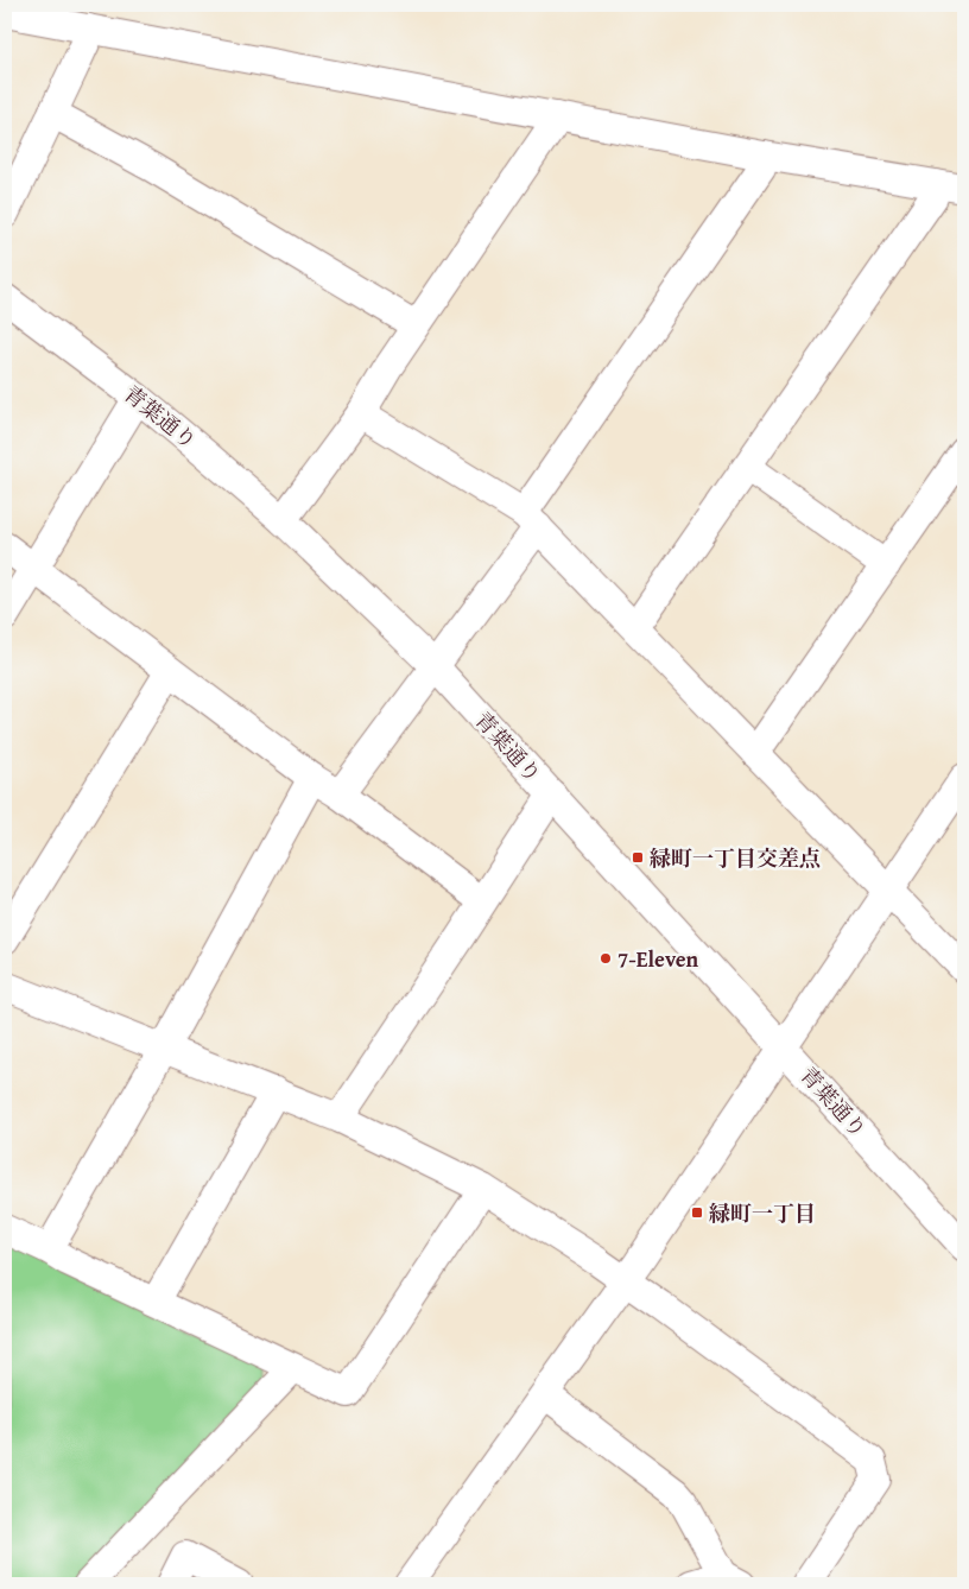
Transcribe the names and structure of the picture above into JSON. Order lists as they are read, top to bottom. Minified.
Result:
{"streets":{"street":["青葉通り"]},"places":{"transit":["緑町一丁目交差点","緑町一丁目"],"other":["7-Eleven"]}}
